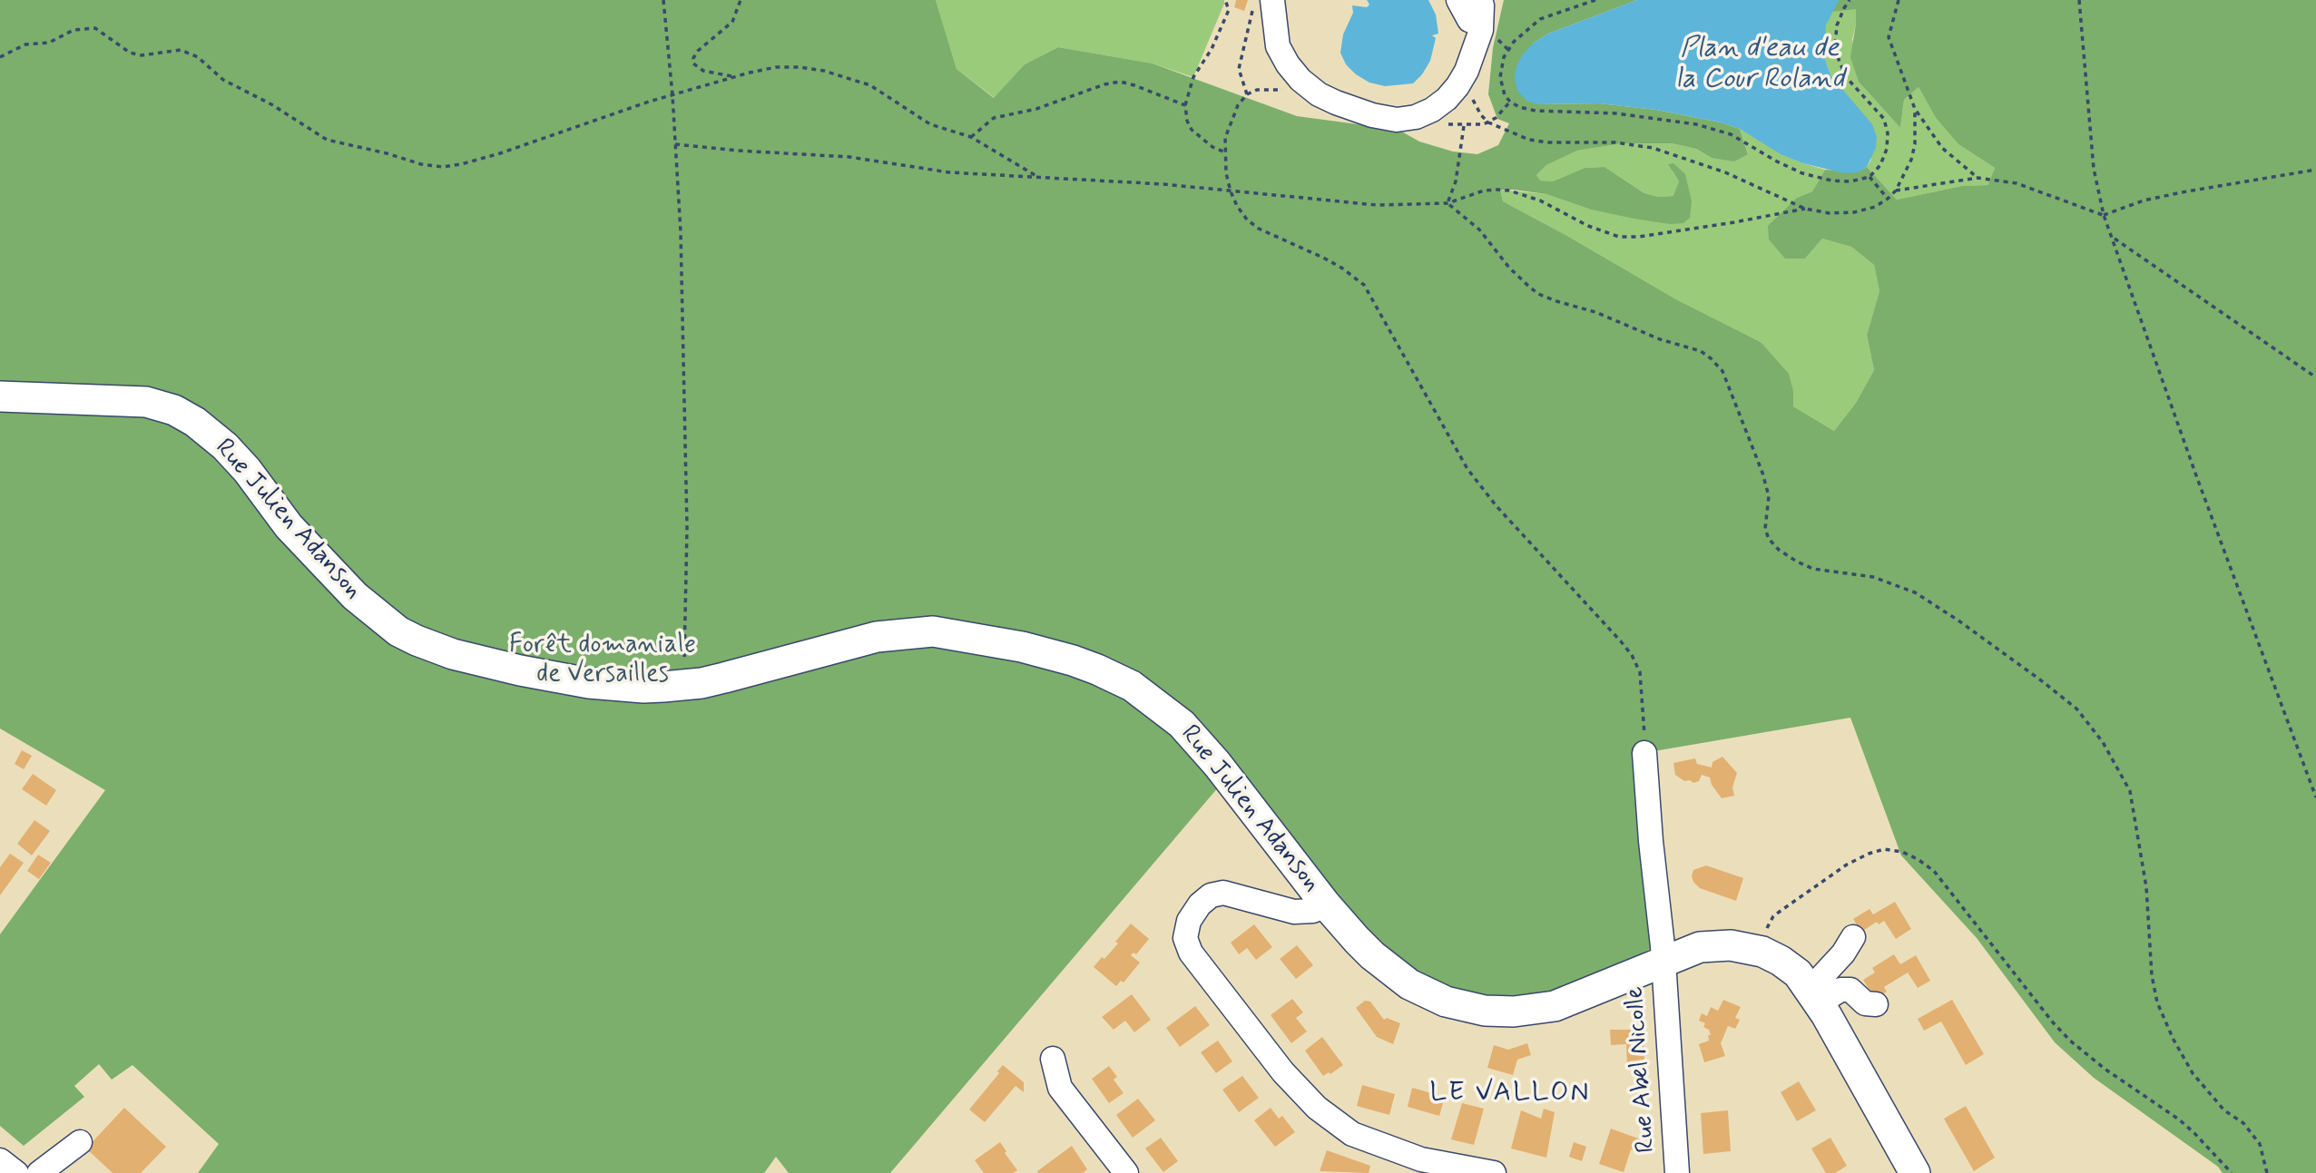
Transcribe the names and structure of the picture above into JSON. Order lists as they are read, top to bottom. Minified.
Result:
{"streets":{"main road":["Rue Julien Adanson"],"street":["Rue Abel Nicolle"]},"crossings":[["Rue Julien Adanson","Rue Abel Nicolle"]],"districts":["LE VALLON"],"water":["Plan d'eau de la Cour Roland"],"parks":["Forêt domaniale de Versailles"]}
